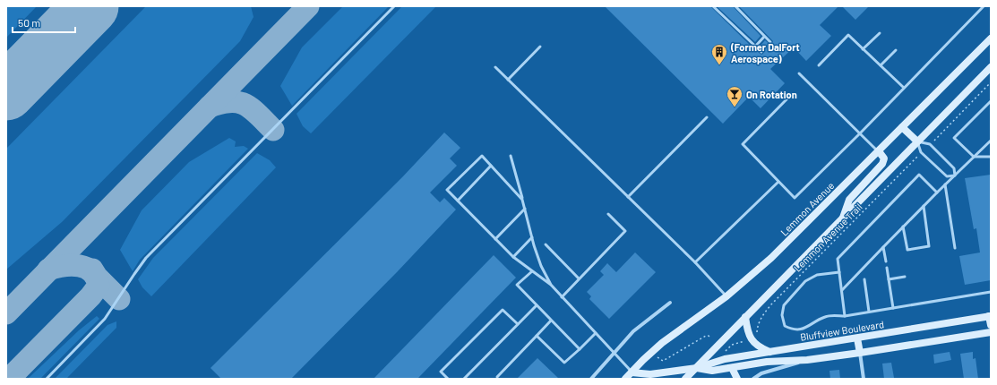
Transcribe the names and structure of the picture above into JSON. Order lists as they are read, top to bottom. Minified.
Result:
{"streets":{"main road":["Lemmon Avenue","Bluffview Boulevard"],"path":["Lemmon Avenue Trail"]},"crossings":[["Lemmon Avenue","Bluffview Boulevard"]],"places":{"building":["(Former DalFort Aerospace)"],"bar":["On Rotation"]},"scale_bar":"50 m"}
